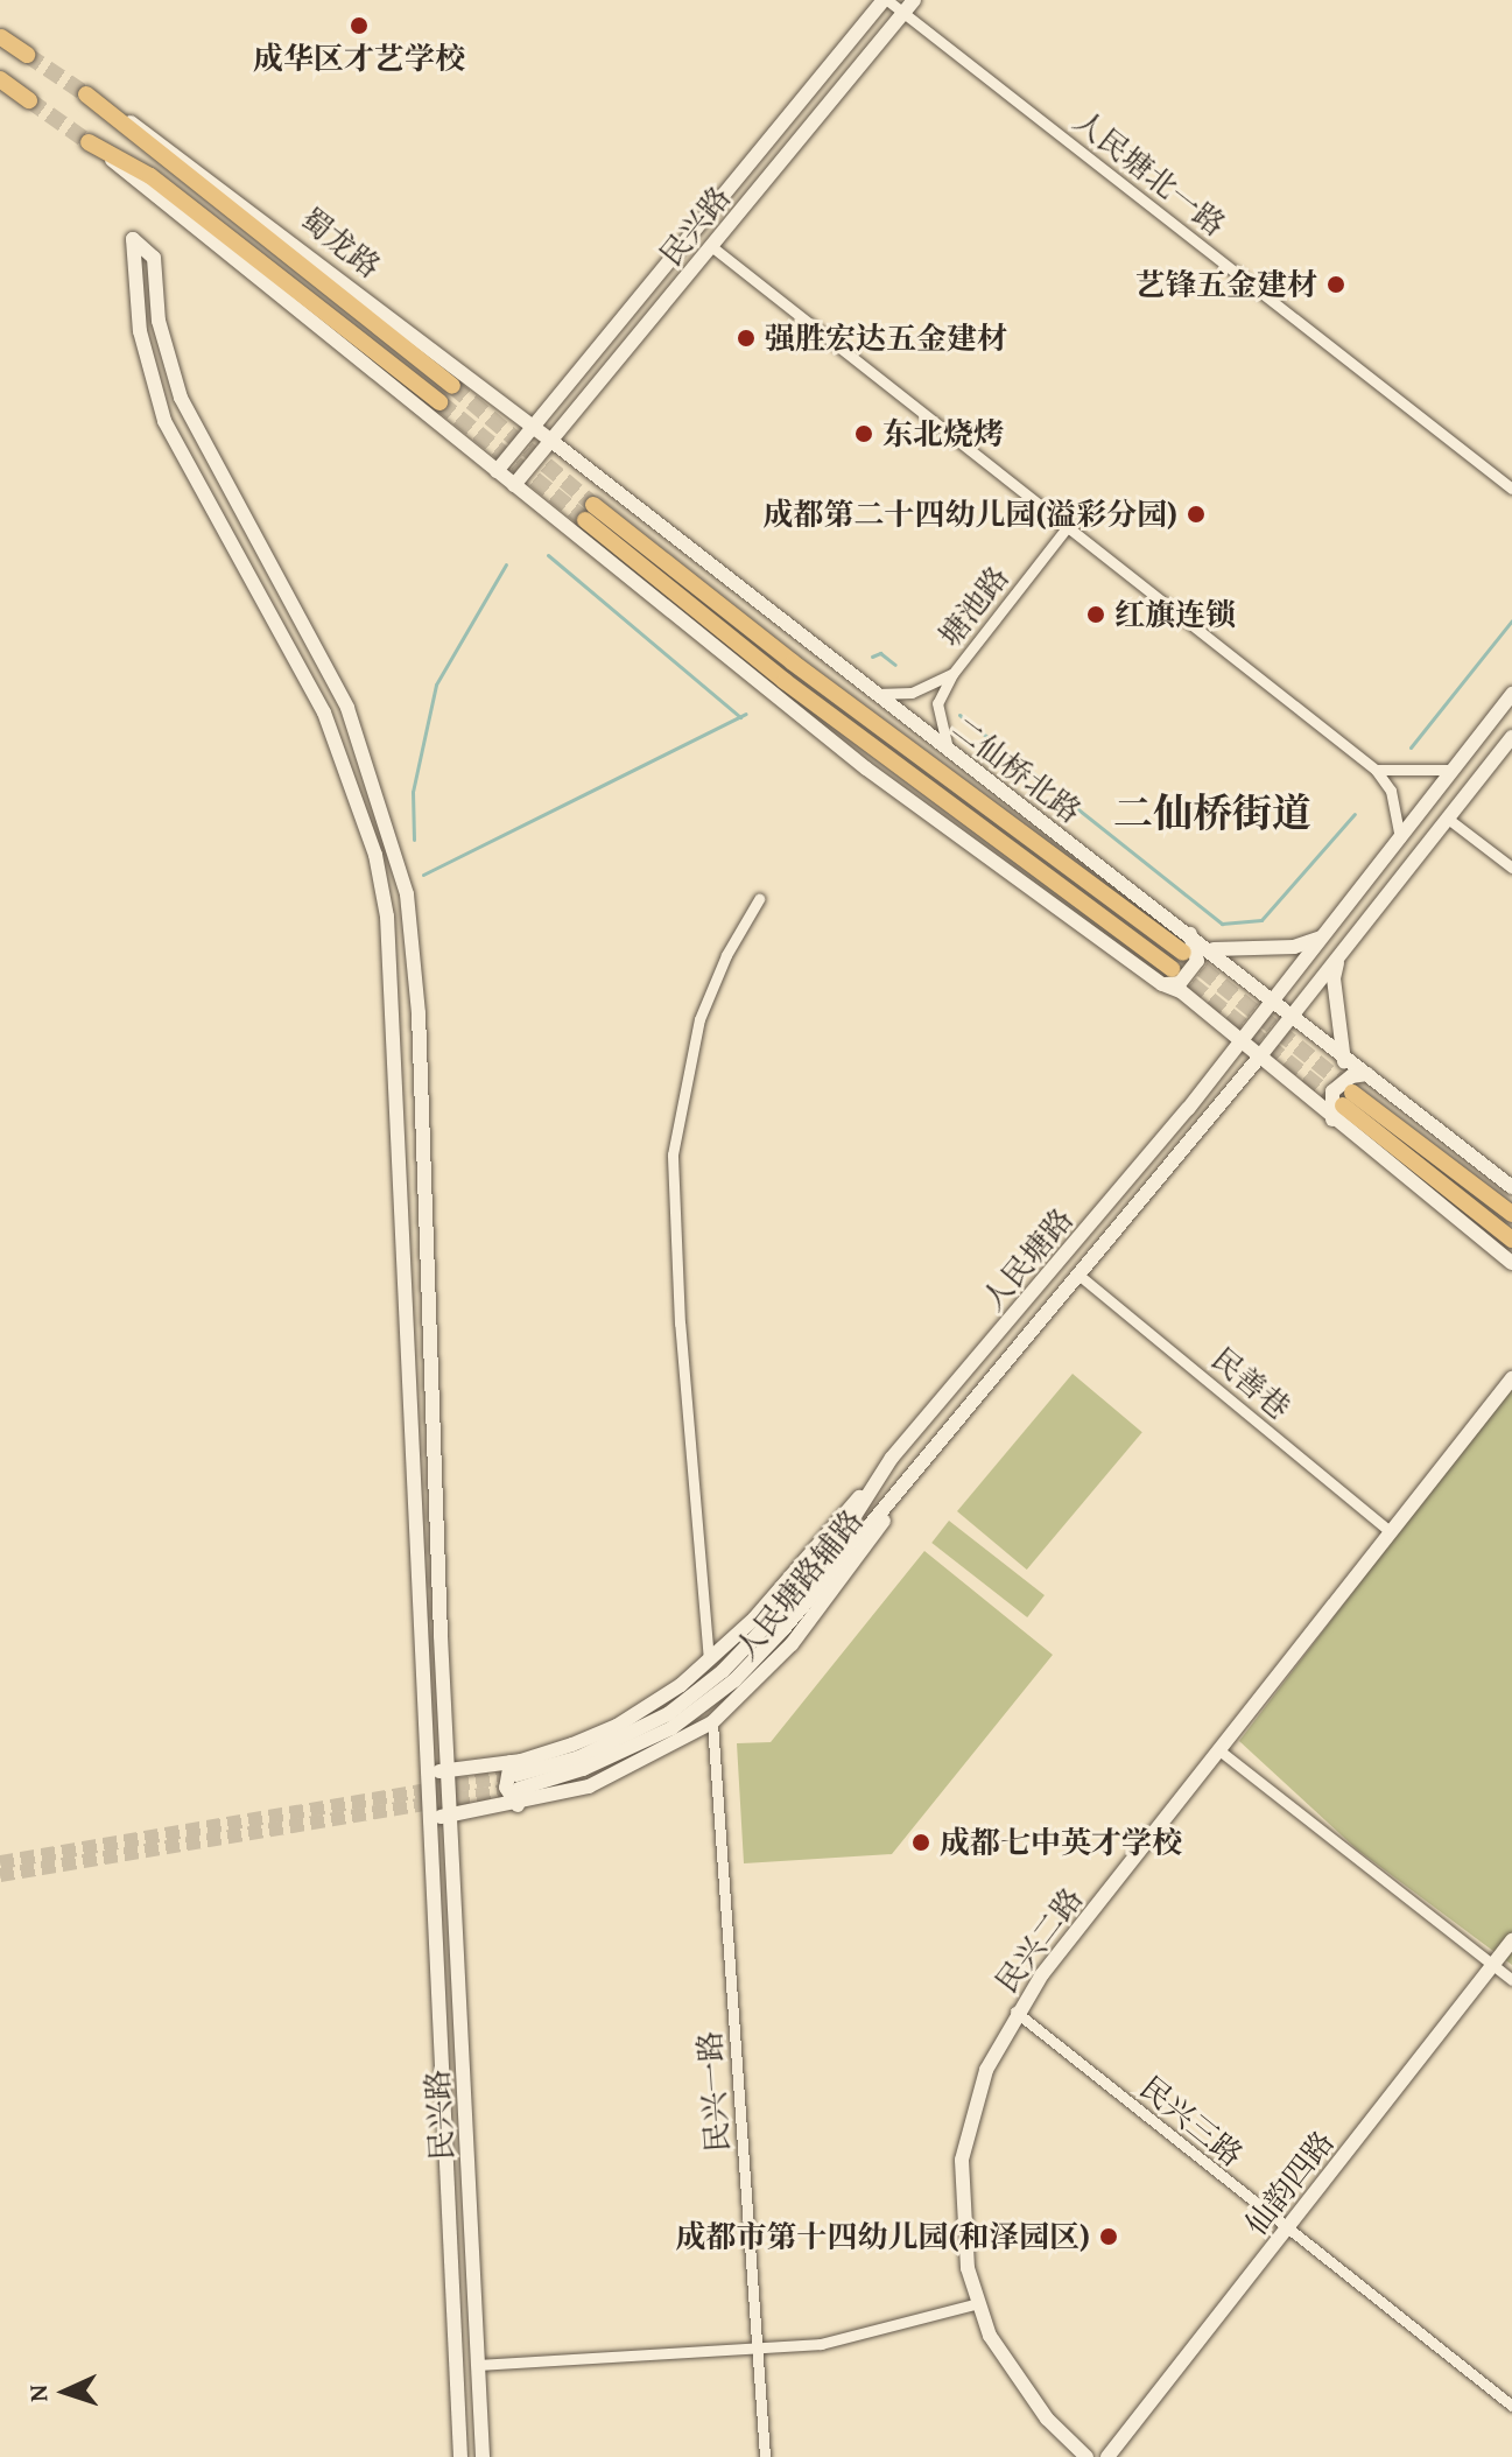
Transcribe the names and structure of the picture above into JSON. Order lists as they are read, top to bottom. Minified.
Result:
{"streets":{"main road":["民兴路","蜀龙路","二仙桥北路","人民塘路","人民塘路辅路","民兴二路","仙韵四路"],"street":["人民塘北一路","塘池路","民善巷","民兴一路","民兴三路"]},"crossings":[["人民塘北一路","民兴路"],["民兴路","蜀龙路"],["民兴路","二仙桥北路"],["民兴路","人民塘路辅路"],["蜀龙路","二仙桥北路"],["二仙桥北路","人民塘路"],["人民塘路","民善巷"],["人民塘路","人民塘路辅路"],["民善巷","民兴二路"],["人民塘路辅路","民兴一路"],["民兴二路","民兴三路"],["民兴三路","仙韵四路"]],"districts":["二仙桥街道"],"places":["成华区才艺学校","艺锋五金建材","强胜宏达五金建材","东北烧烤","成都第二十四幼儿园(溢彩分园)","红旗连锁","成都七中英才学校","成都市第十四幼儿园(和泽园区)"],"north":"left"}
